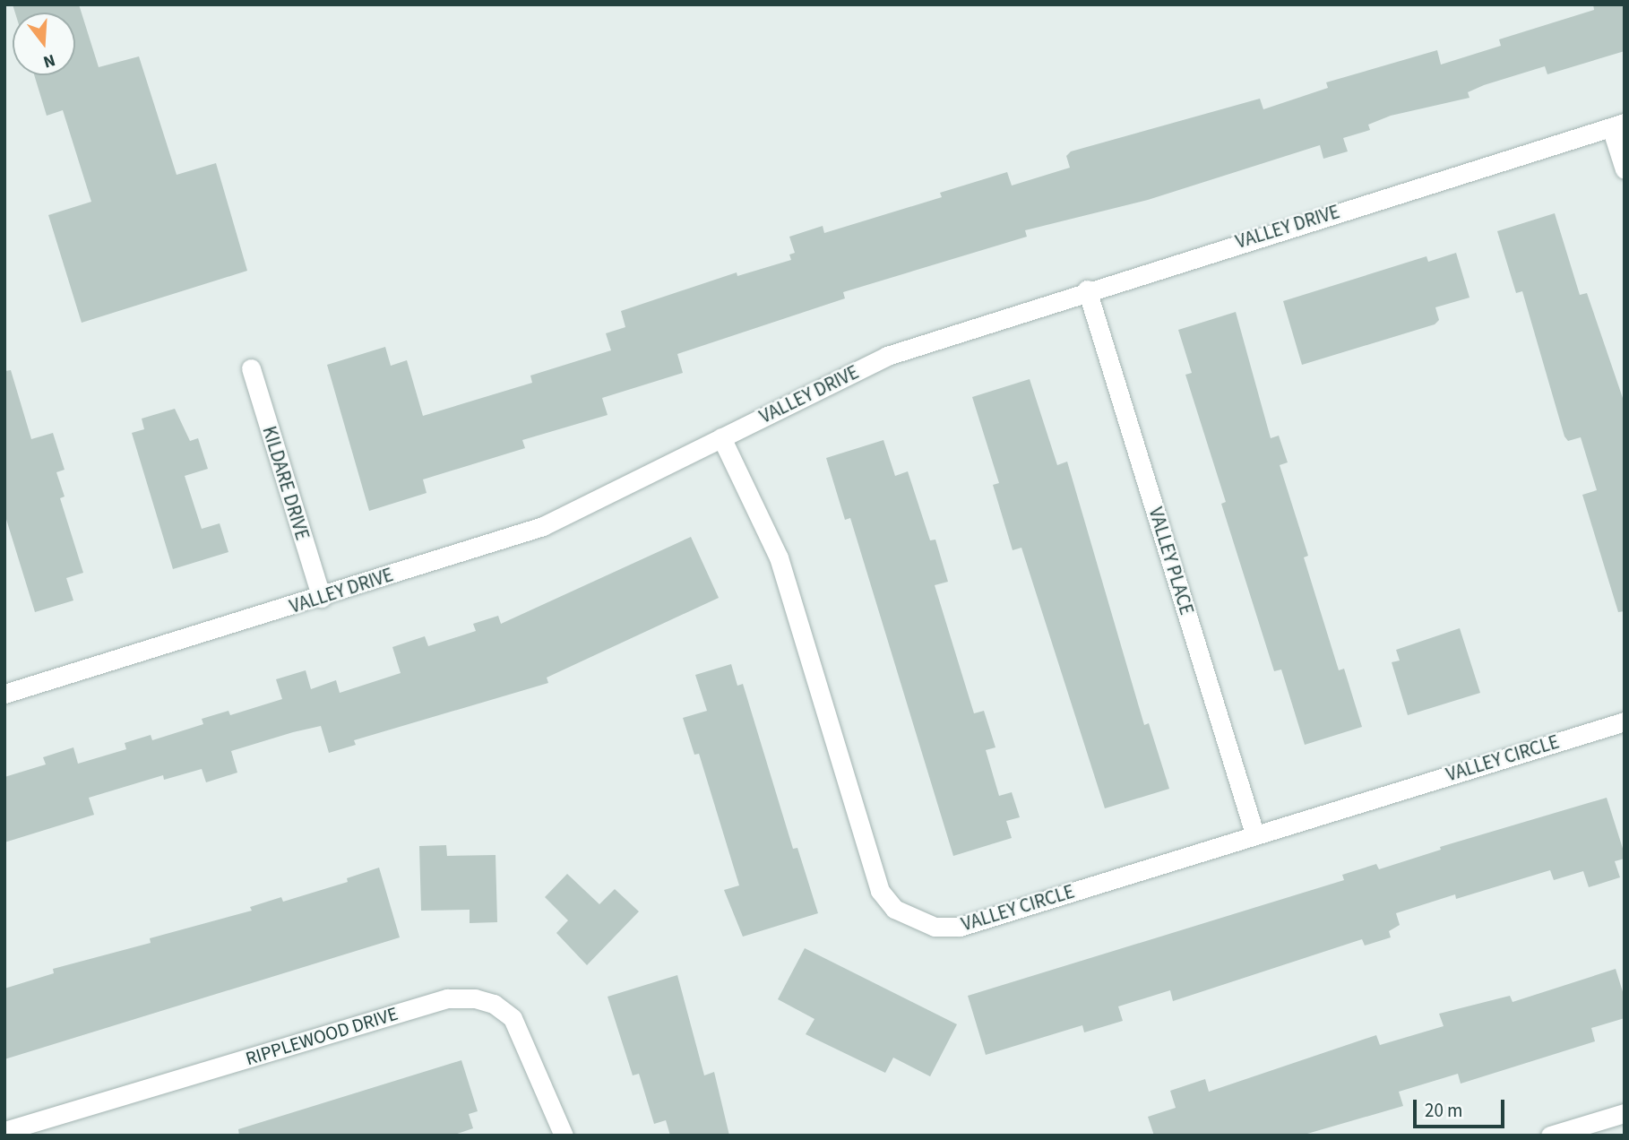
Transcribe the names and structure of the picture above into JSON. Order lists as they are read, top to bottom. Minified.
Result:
{"streets":{"street":["VALLEY DRIVE","KILDARE DRIVE","VALLEY PLACE","VALLEY CIRCLE","RIPPLEWOOD DRIVE"]},"crossings":[["VALLEY DRIVE","KILDARE DRIVE"],["VALLEY DRIVE","VALLEY PLACE"],["VALLEY DRIVE","VALLEY CIRCLE"],["VALLEY PLACE","VALLEY CIRCLE"]],"scale_bar":"20 m","north":"bottom"}
